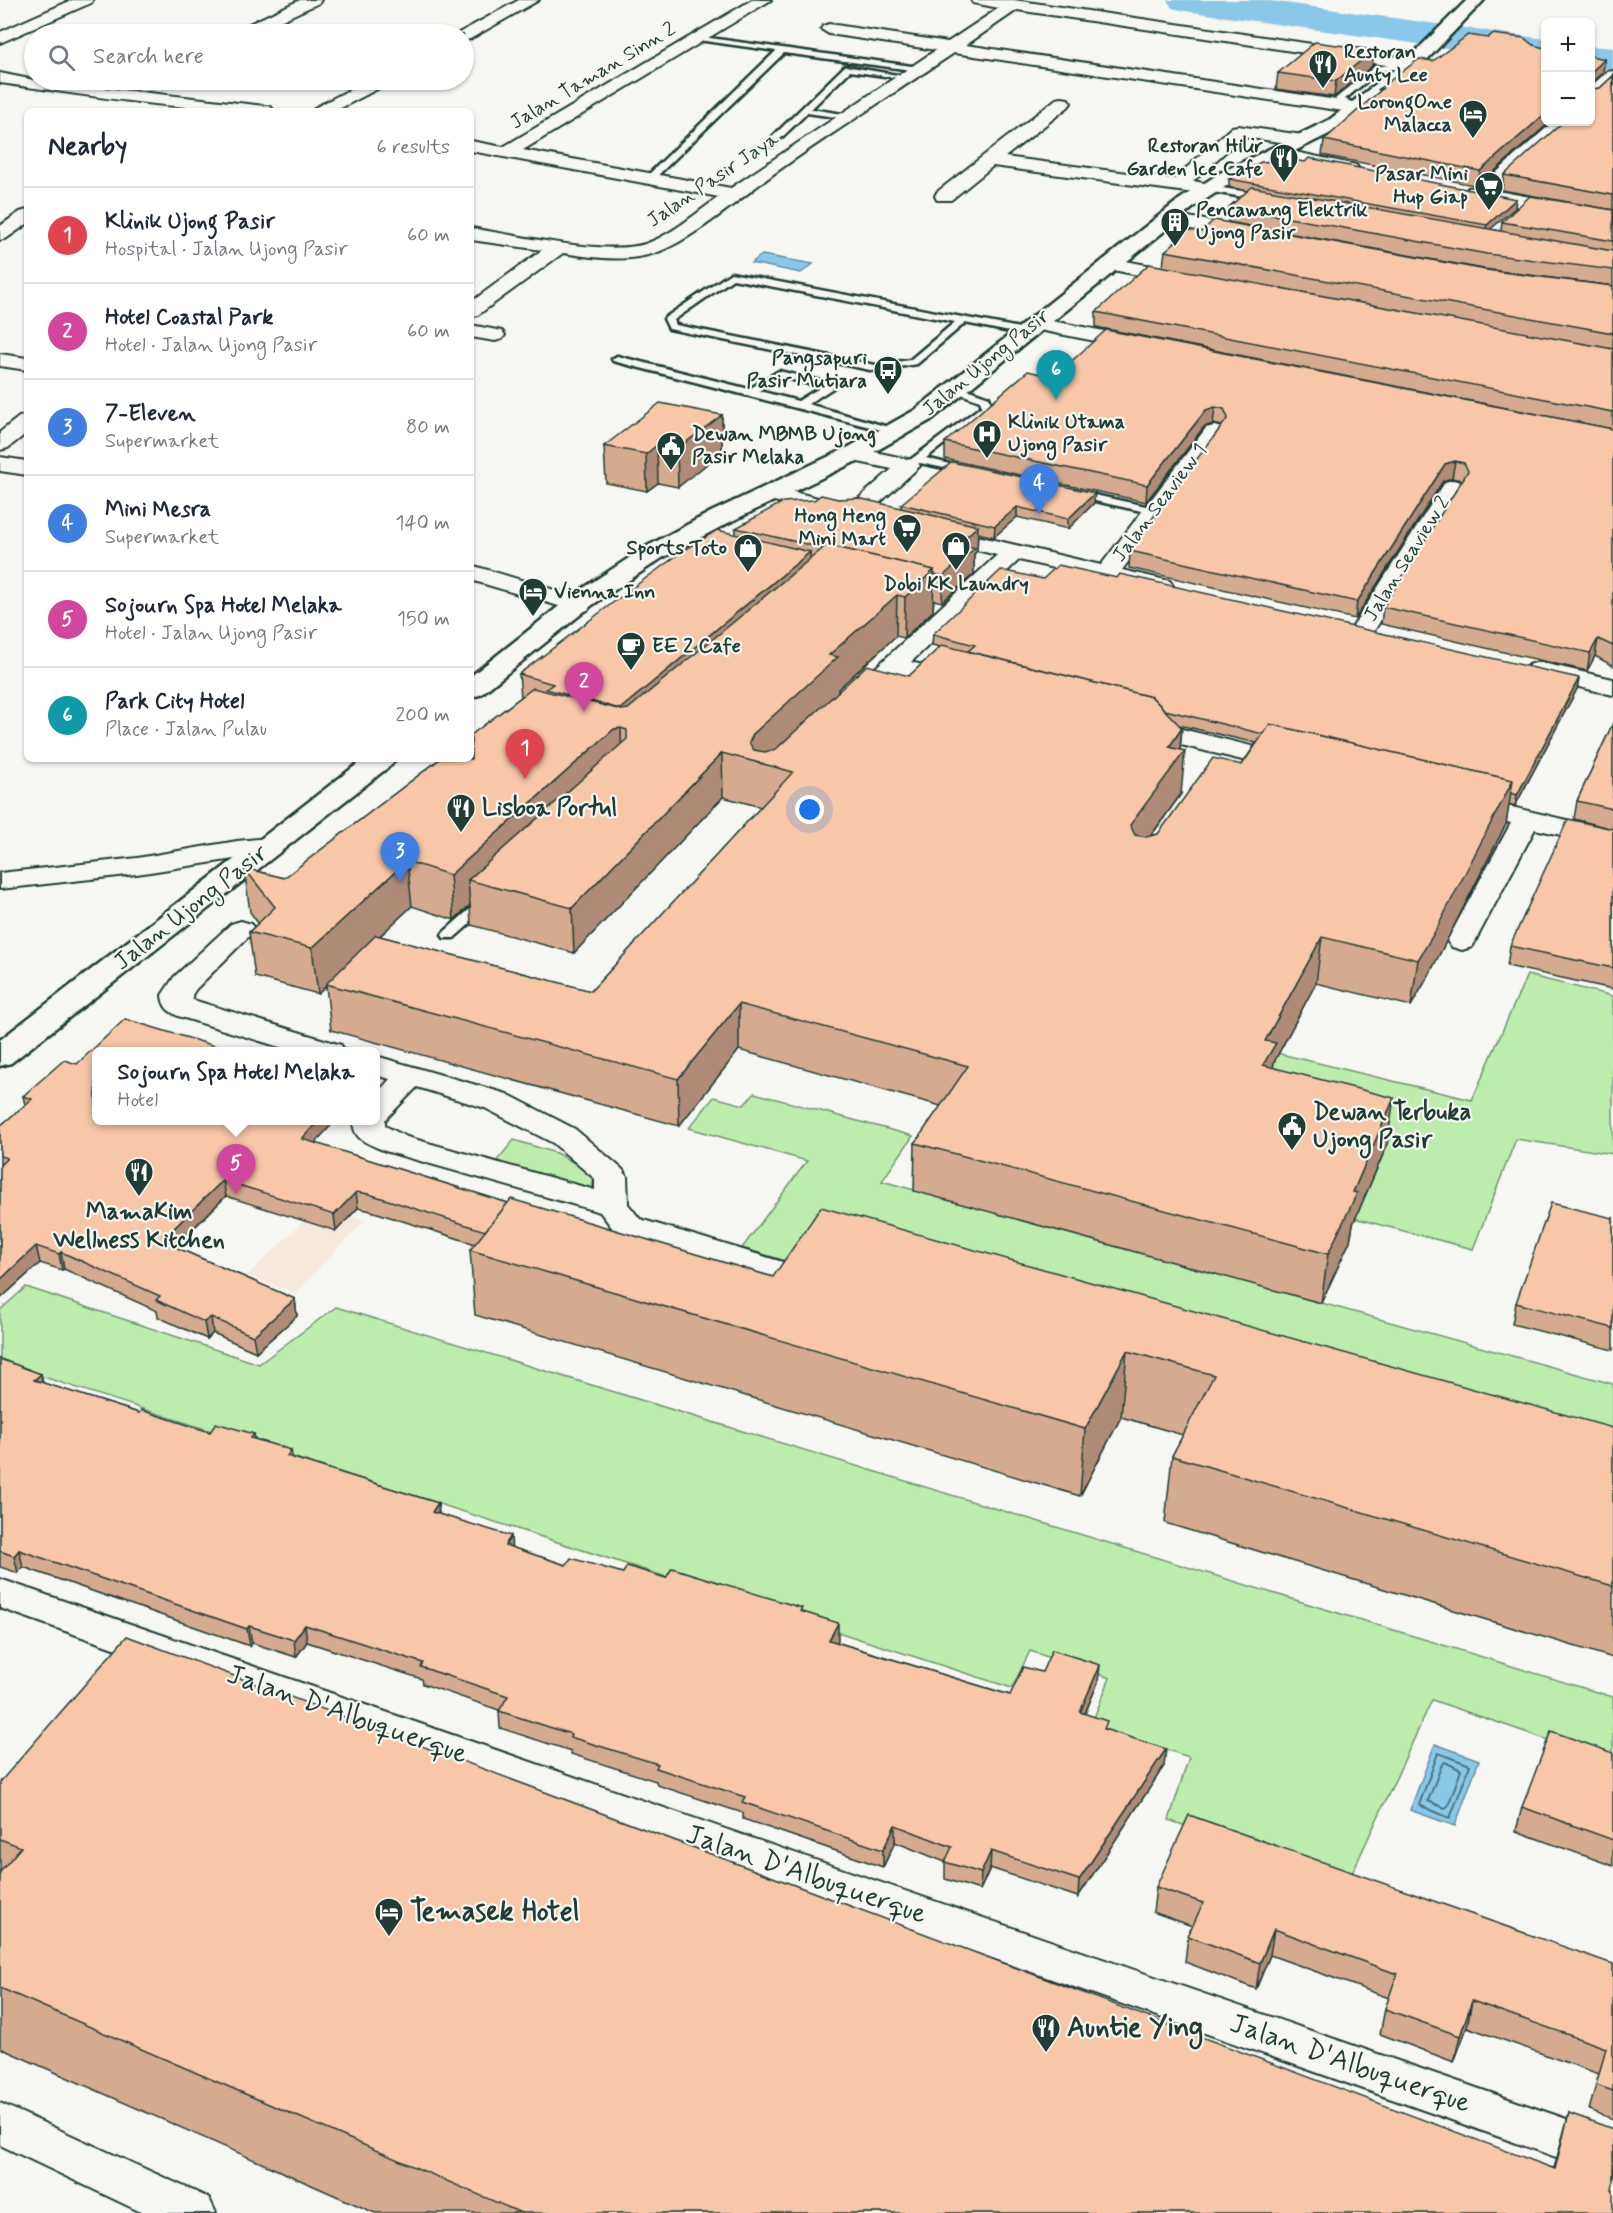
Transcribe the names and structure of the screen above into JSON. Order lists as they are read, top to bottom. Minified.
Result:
{"streets":{"main road":["Jalan Ujong Pasir"],"street":["Jalan Taman Sinn 2","Jalan Pasir Jaya","Jalan Seaview 1","Jalan Seaview 2","Jalan D'Albuquerque"]},"places":{"restaurant":["Restoran Aunty Lee","Restoran Hilir Garden Ice Cafe","Lisboa Portul","MamaKim Wellness Kitchen","Auntie Ying"],"hotel":["LorongOne Malacca","Vienna Inn","Temasek Hotel"],"supermarket":["Pasar Mini Hup Giap","Hong Heng Mini Mart"],"building":["Pencawang Elektrik Ujong Pasir"],"bus stop":["Pangsapuri Pasir Mutiara"],"hospital":["Klinik Utama Ujong Pasir"],"public building":["Dewan MBMB Ujong Pasir Melaka","Dewan Terbuka Ujong Pasir"],"shop":["Dobi KK Laundry","Sports Toto"],"cafe":["EE 2 Cafe"]},"page":{"map_buttons":["+","−"],"search":"Search here","heading":["Nearby","6 results"],"list":[{"mark":"1","name":"Klinik Ujong Pasir","note":"Hospital · Jalan Ujong Pasir","value":"60 m"},{"mark":"2","name":"Hotel Coastal Park","note":"Hotel · Jalan Ujong Pasir","value":"60 m"},{"mark":"3","name":"7-Eleven","note":"Supermarket","value":"80 m"},{"mark":"4","name":"Mini Mesra","note":"Supermarket","value":"140 m"},{"mark":"5","name":"Sojourn Spa Hotel Melaka","note":"Hotel · Jalan Ujong Pasir","value":"150 m"},{"mark":"6","name":"Park City Hotel","note":"Place · Jalan Pulau","value":"200 m"}],"pins":["6","4","2","1","3","5"],"popup":["Sojourn Spa Hotel Melaka","Hotel"]}}
